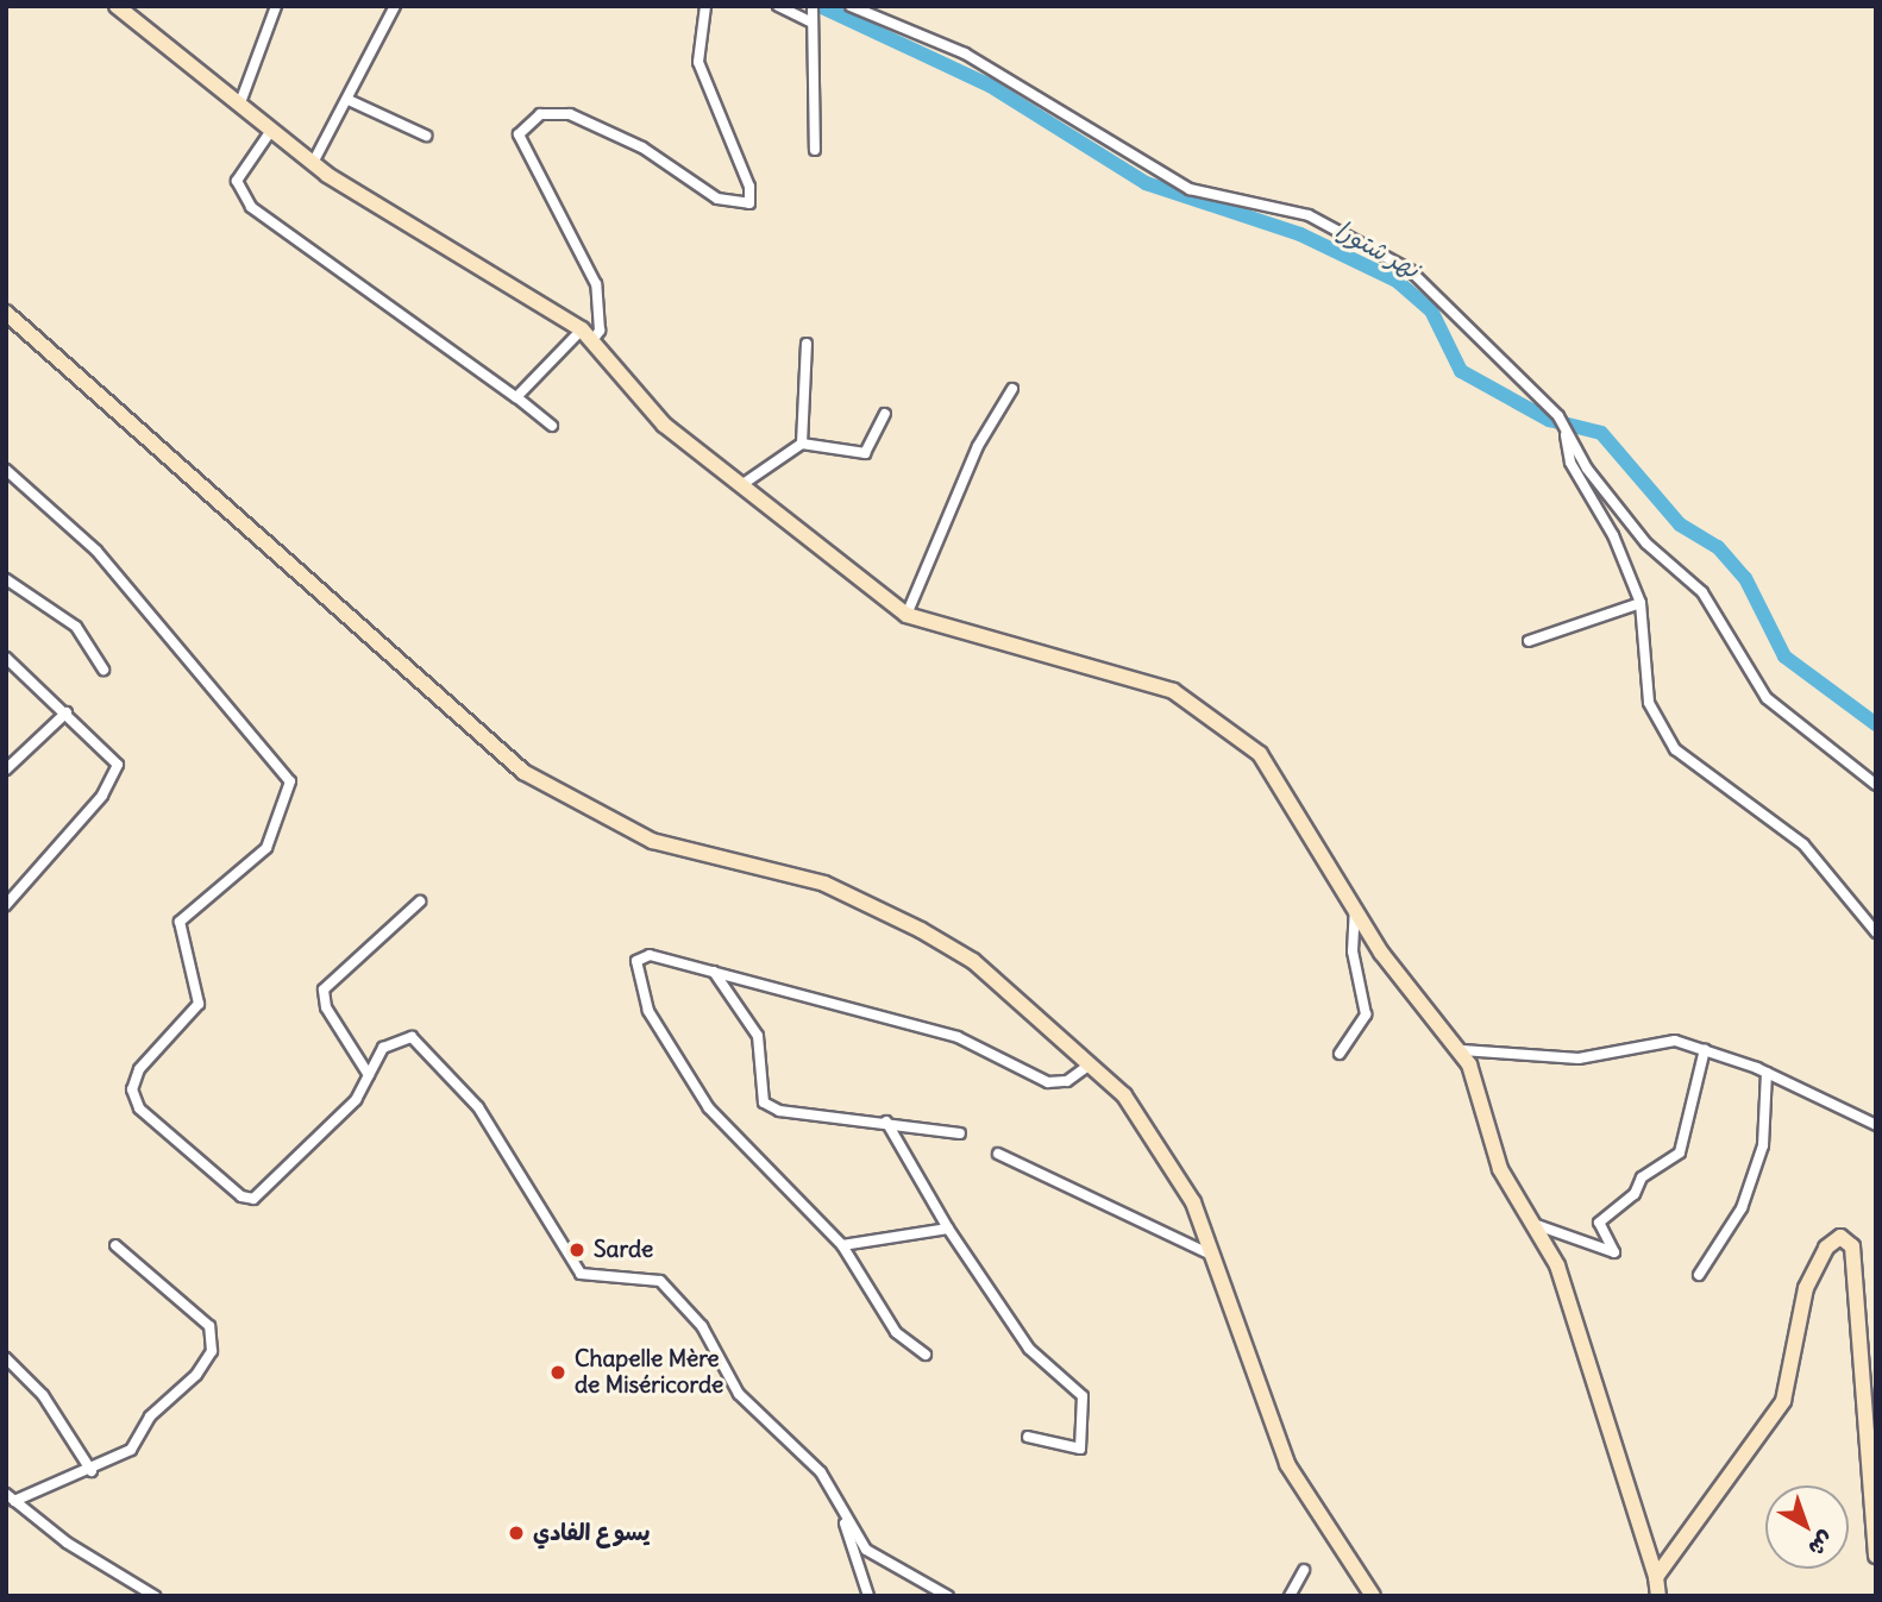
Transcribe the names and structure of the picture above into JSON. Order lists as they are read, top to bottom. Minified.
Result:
{"water":["نهر شتورا"],"places":["Sarde","Chapelle Mère de Miséricorde","يسوع الفادي"],"north":"bottom right"}
